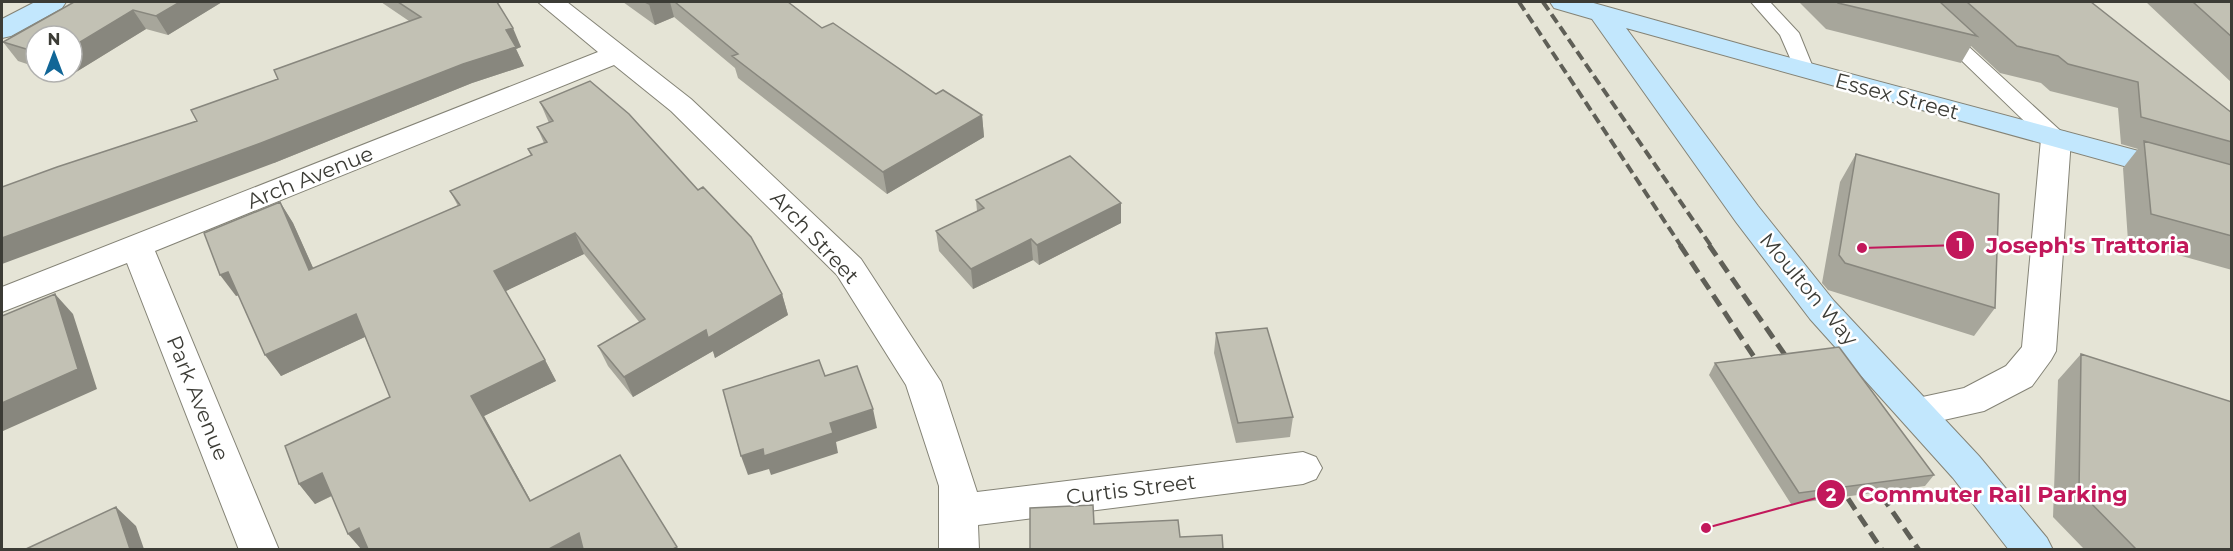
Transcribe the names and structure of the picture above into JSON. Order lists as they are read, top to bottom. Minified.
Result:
{"streets":{"main road":["Essex Street","Moulton Way"],"street":["Arch Avenue","Arch Street","Park Avenue","Curtis Street"]},"crossings":[["Essex Street","Moulton Way"],["Arch Avenue","Arch Street"],["Arch Avenue","Park Avenue"],["Arch Street","Curtis Street"]],"places":["Joseph's Trattoria","Commuter Rail Parking"],"north":"top"}
